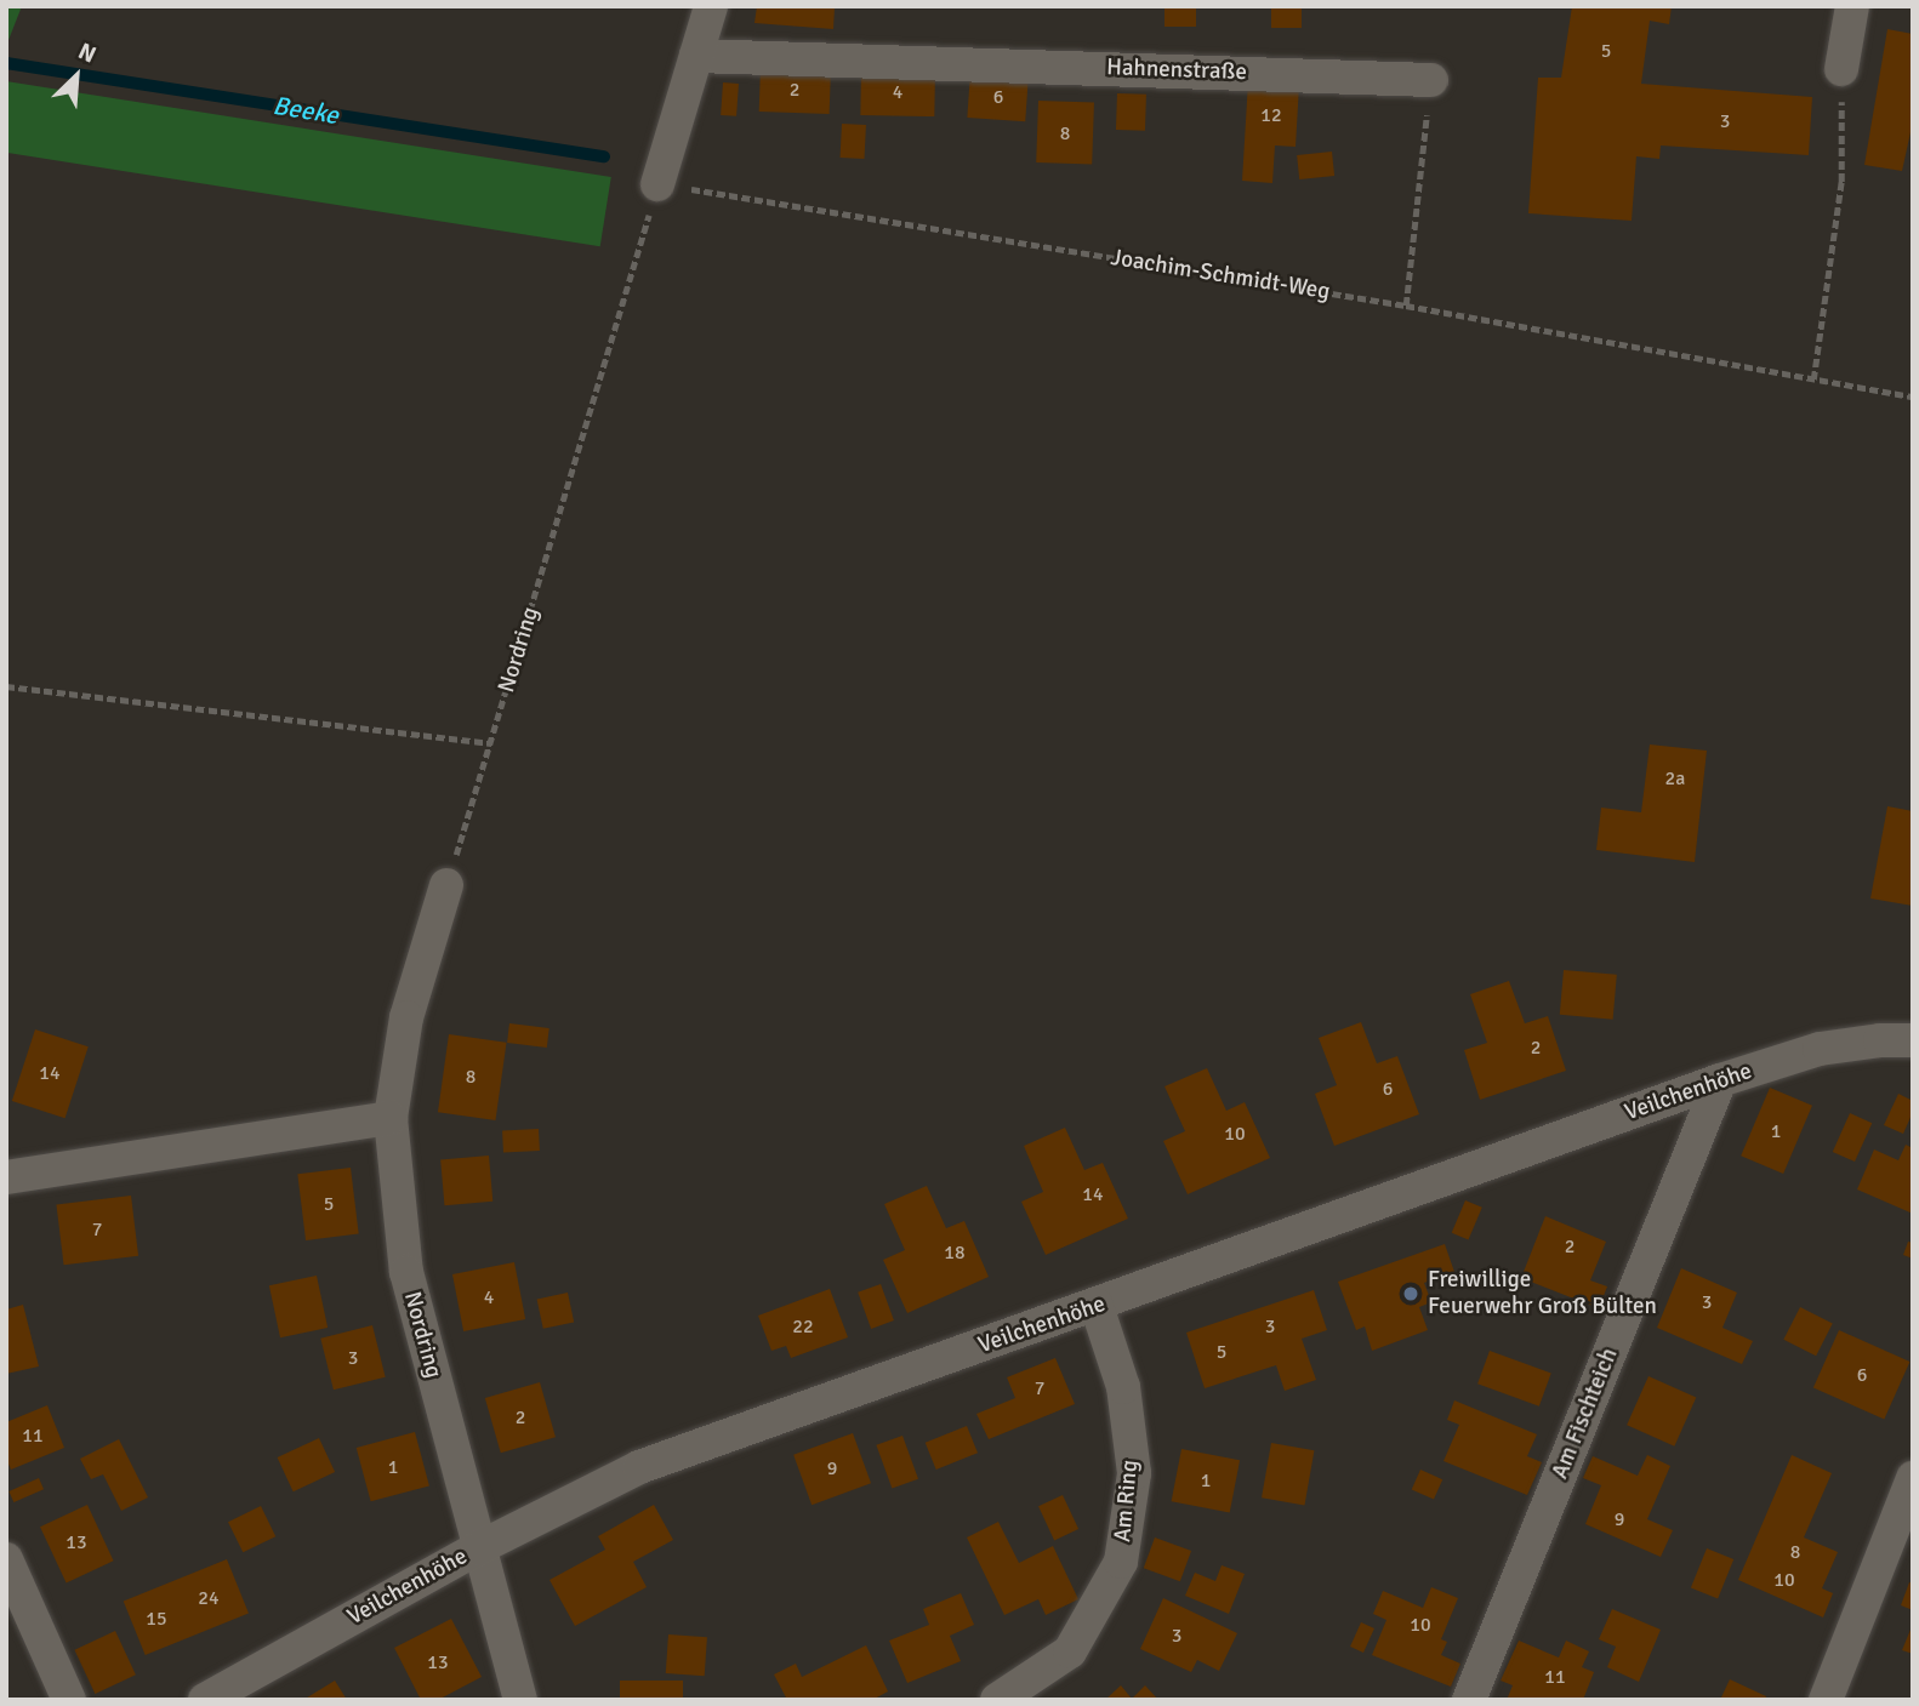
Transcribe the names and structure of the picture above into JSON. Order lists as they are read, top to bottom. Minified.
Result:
{"streets":{"street":["Hahnenstraße","Nordring","Veilchenhöhe","Am Fischteich","Am Ring"],"path":["Joachim-Schmidt-Weg"]},"crossings":[["Joachim-Schmidt-Weg","Nordring"],["Nordring","Veilchenhöhe"],["Veilchenhöhe","Am Fischteich"],["Veilchenhöhe","Am Ring"]],"water":["Beeke"],"places":["Freiwillige Feuerwehr Groß Bülten"],"house_numbers":["5","2","4","6","12","3","8","2a","2","14","8","6","1","10","14","5","7","2","18","4","3","22","3","5","3","6","7","2","11","1","9","1","9","13","8","10","24","15","10","3","13","11"],"north":"top right"}
